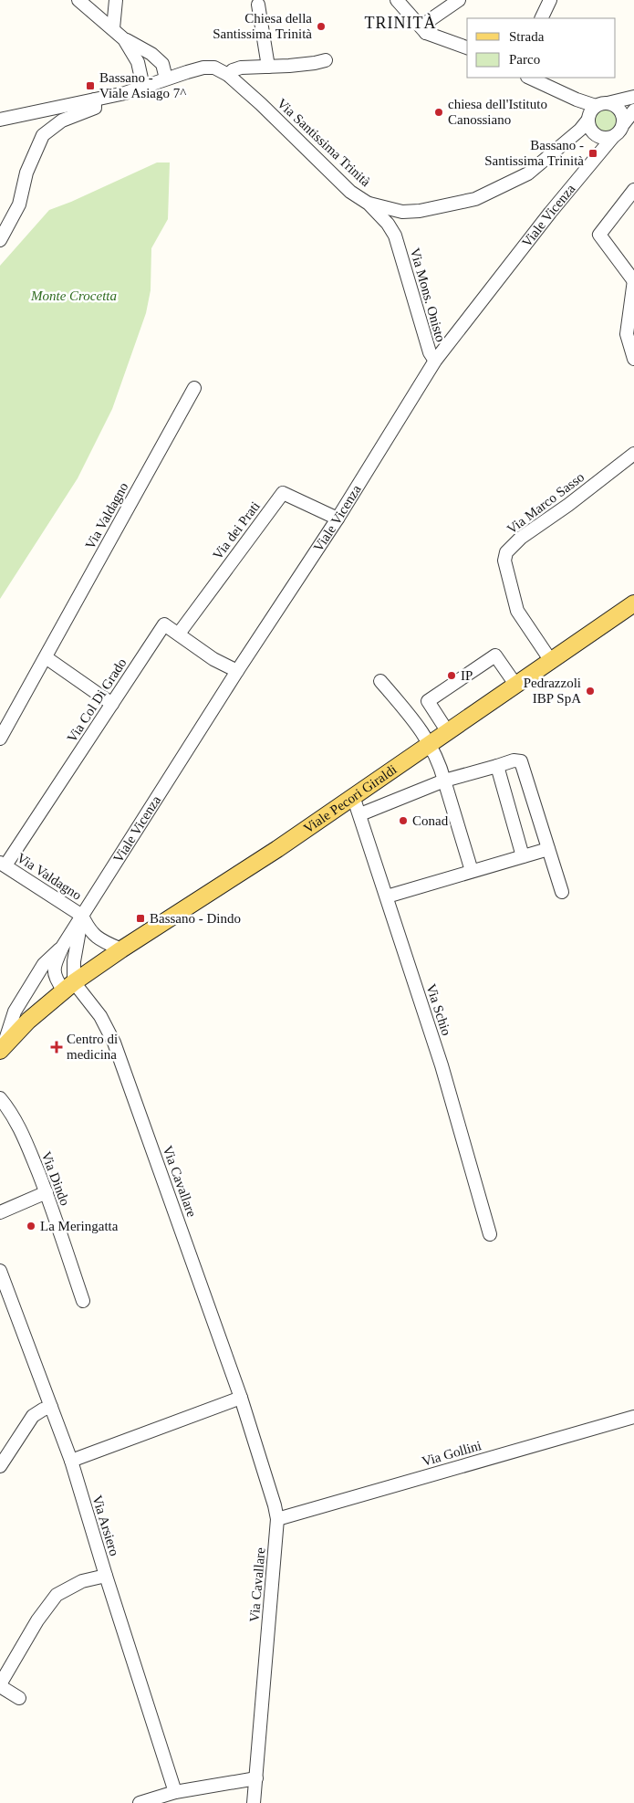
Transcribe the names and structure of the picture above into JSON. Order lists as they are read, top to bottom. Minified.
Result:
{"streets":{"main road":["Viale Pecori Giraldi"],"street":["Via Santissima Trinità","Viale Vicenza","Via Mons. Onisto","Via Marco Sasso","Via Valdagno","Via dei Prati","Via Col Di Grado","Via Schio","Via Dindo","Via Cavallare","Via Gollini","Via Arsiero"]},"crossings":[["Via Santissima Trinità","Via Mons. Onisto"],["Viale Vicenza","Via Mons. Onisto"],["Viale Vicenza","Via Valdagno"],["Viale Vicenza","Via dei Prati"],["Viale Vicenza","Via Col Di Grado"],["Viale Vicenza","Via Cavallare"],["Via Marco Sasso","Viale Pecori Giraldi"],["Via Valdagno","Via Col Di Grado"],["Via dei Prati","Via Col Di Grado"],["Viale Pecori Giraldi","Via Schio"],["Viale Pecori Giraldi","Via Cavallare"],["Via Cavallare","Via Gollini"]],"districts":["TRINITÀ"],"parks":["Monte Crocetta"],"places":{"other":["Chiesa della Santissima Trinità","chiesa dell'Istituto Canossiano","IP","Pedrazzoli IBP SpA","Conad","La Meringatta"],"transit":["Bassano - Viale Asiago 7^","Bassano - Santissima Trinità","Bassano - Dindo"],"health":["Centro di medicina"]},"legend":["Strada","Parco"]}
